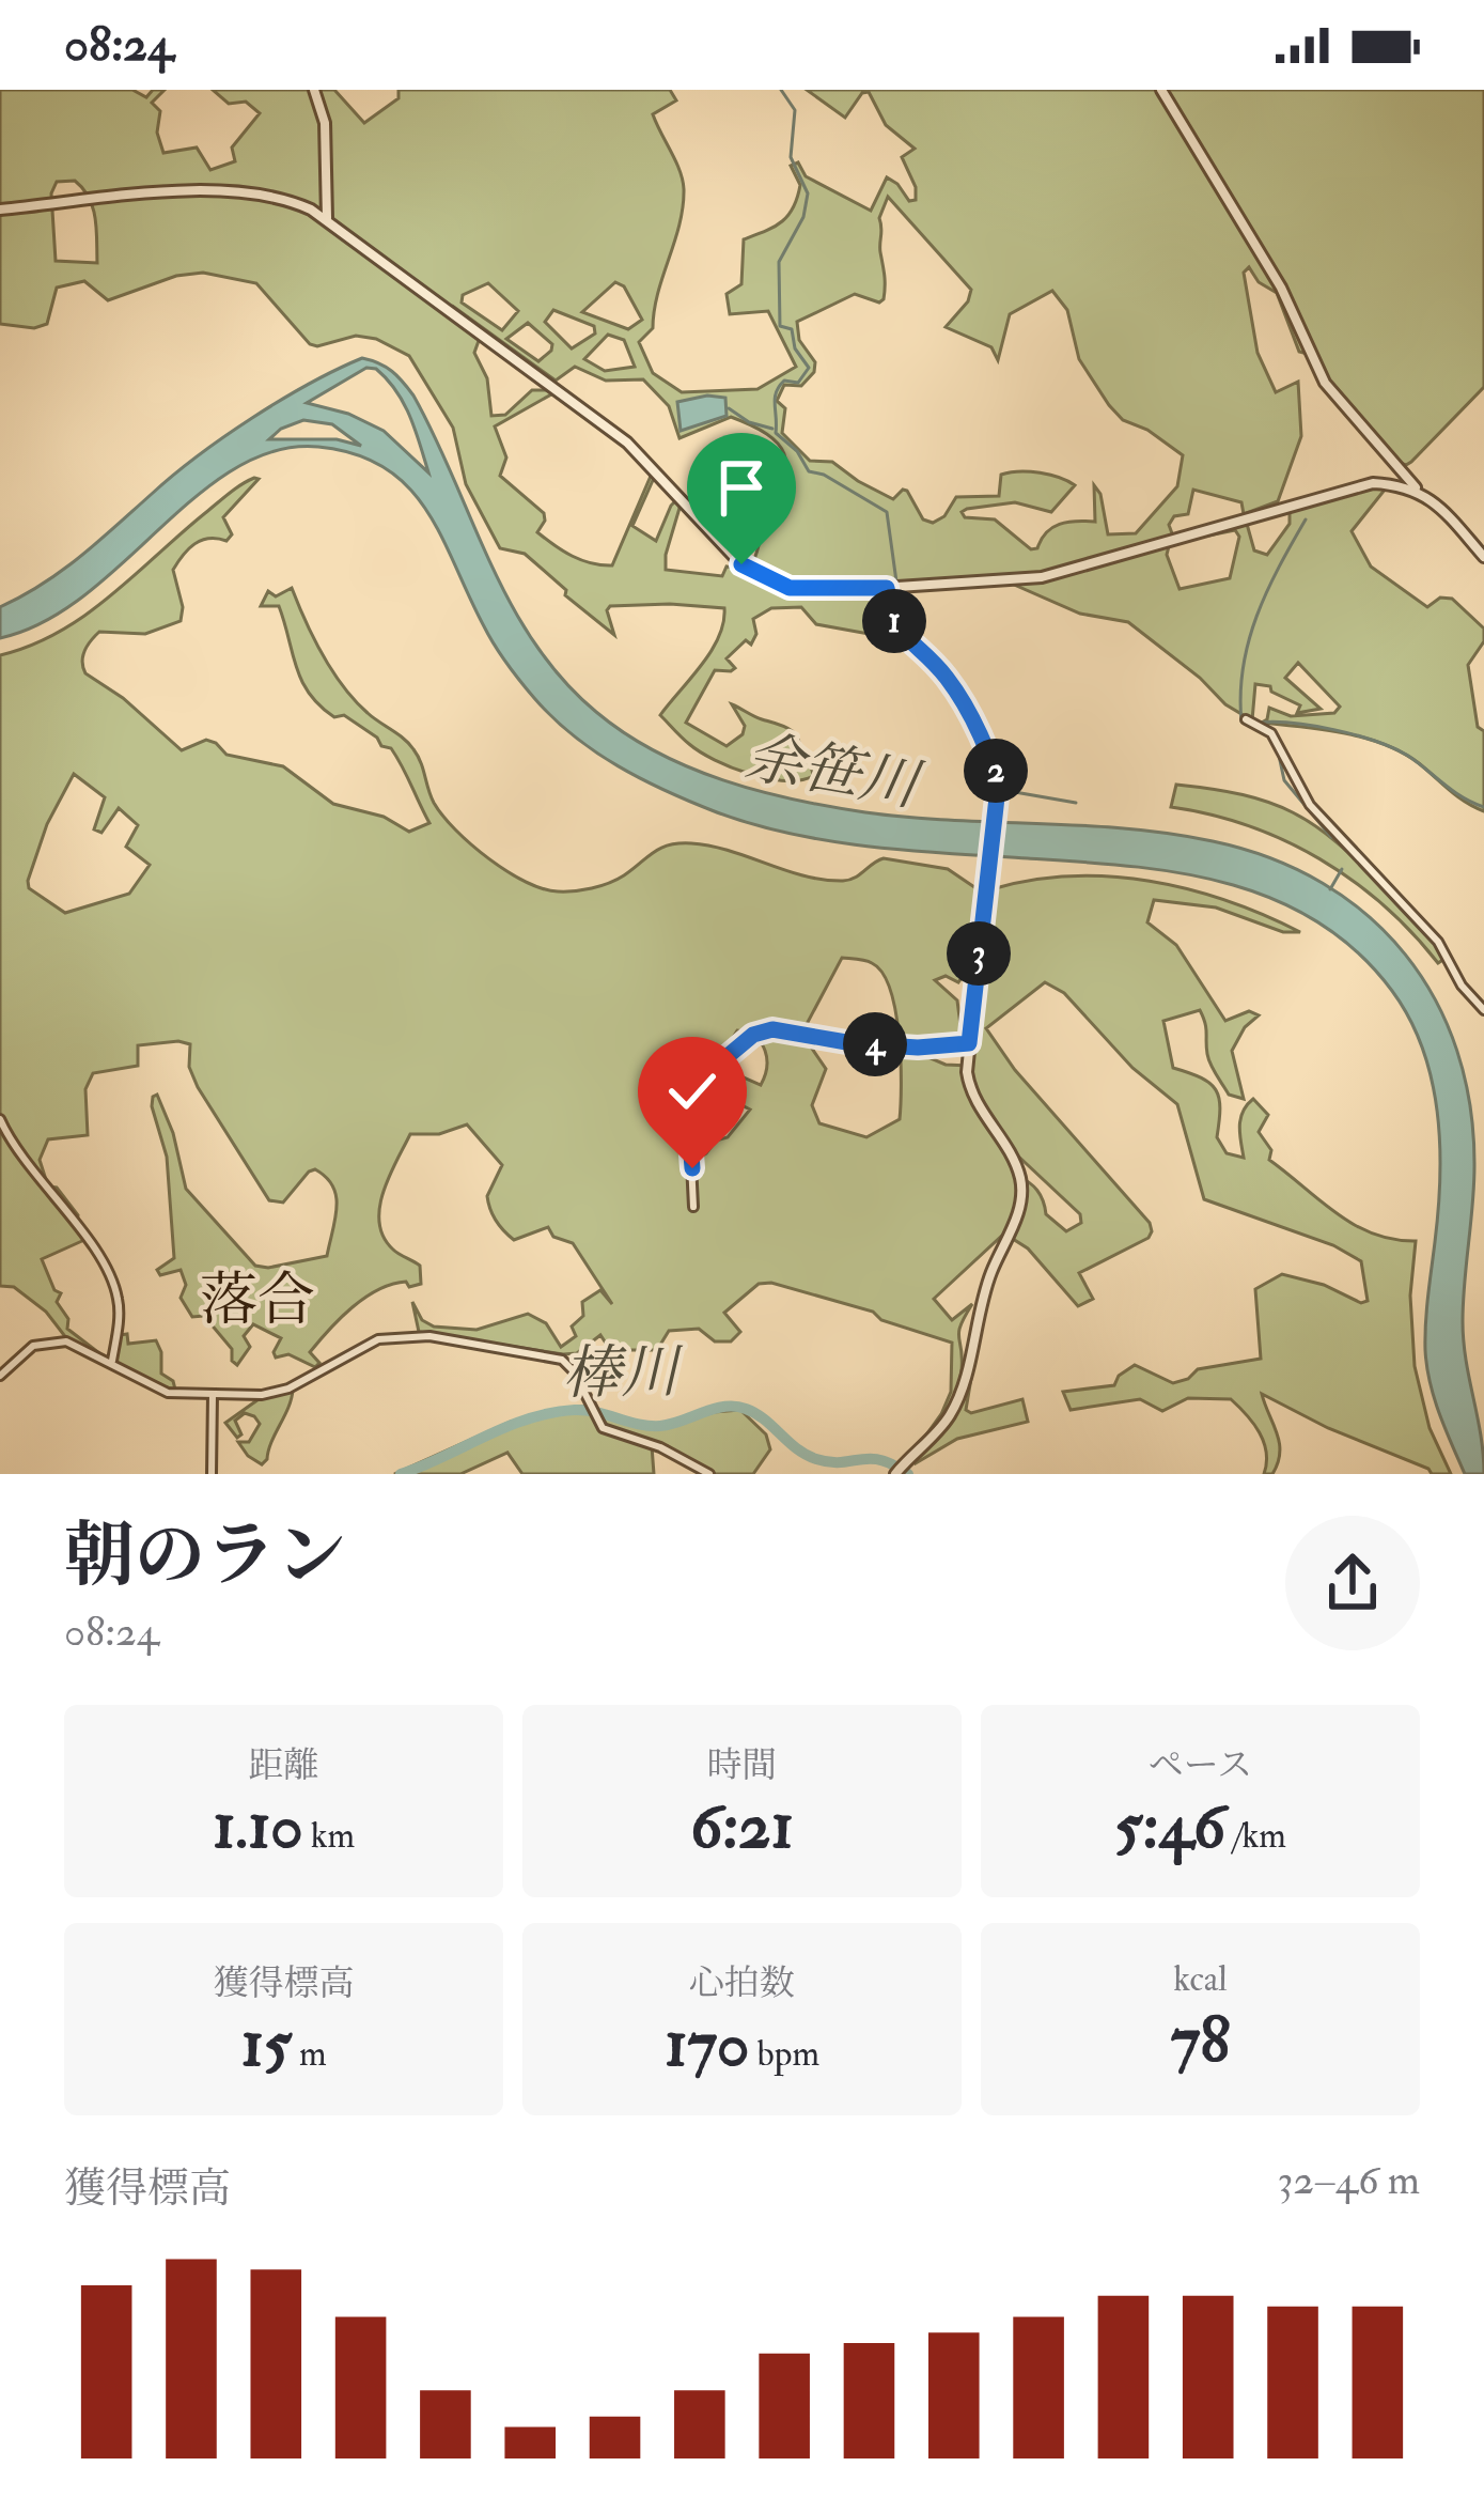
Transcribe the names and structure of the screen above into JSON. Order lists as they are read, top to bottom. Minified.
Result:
{"districts":["落合"],"water":["余笹川","棒川"],"page":{"status":"08:24","pins":["1","2","3","4"],"heading":["朝のラン","08:24"],"stats":[["距離","1.10 km"],["時間","6:21"],["ペース","5:46 /km"],["獲得標高","15 m"],["心拍数","170 bpm"],["kcal","78"]],"chart":["獲得標高","32–46 m"]}}
